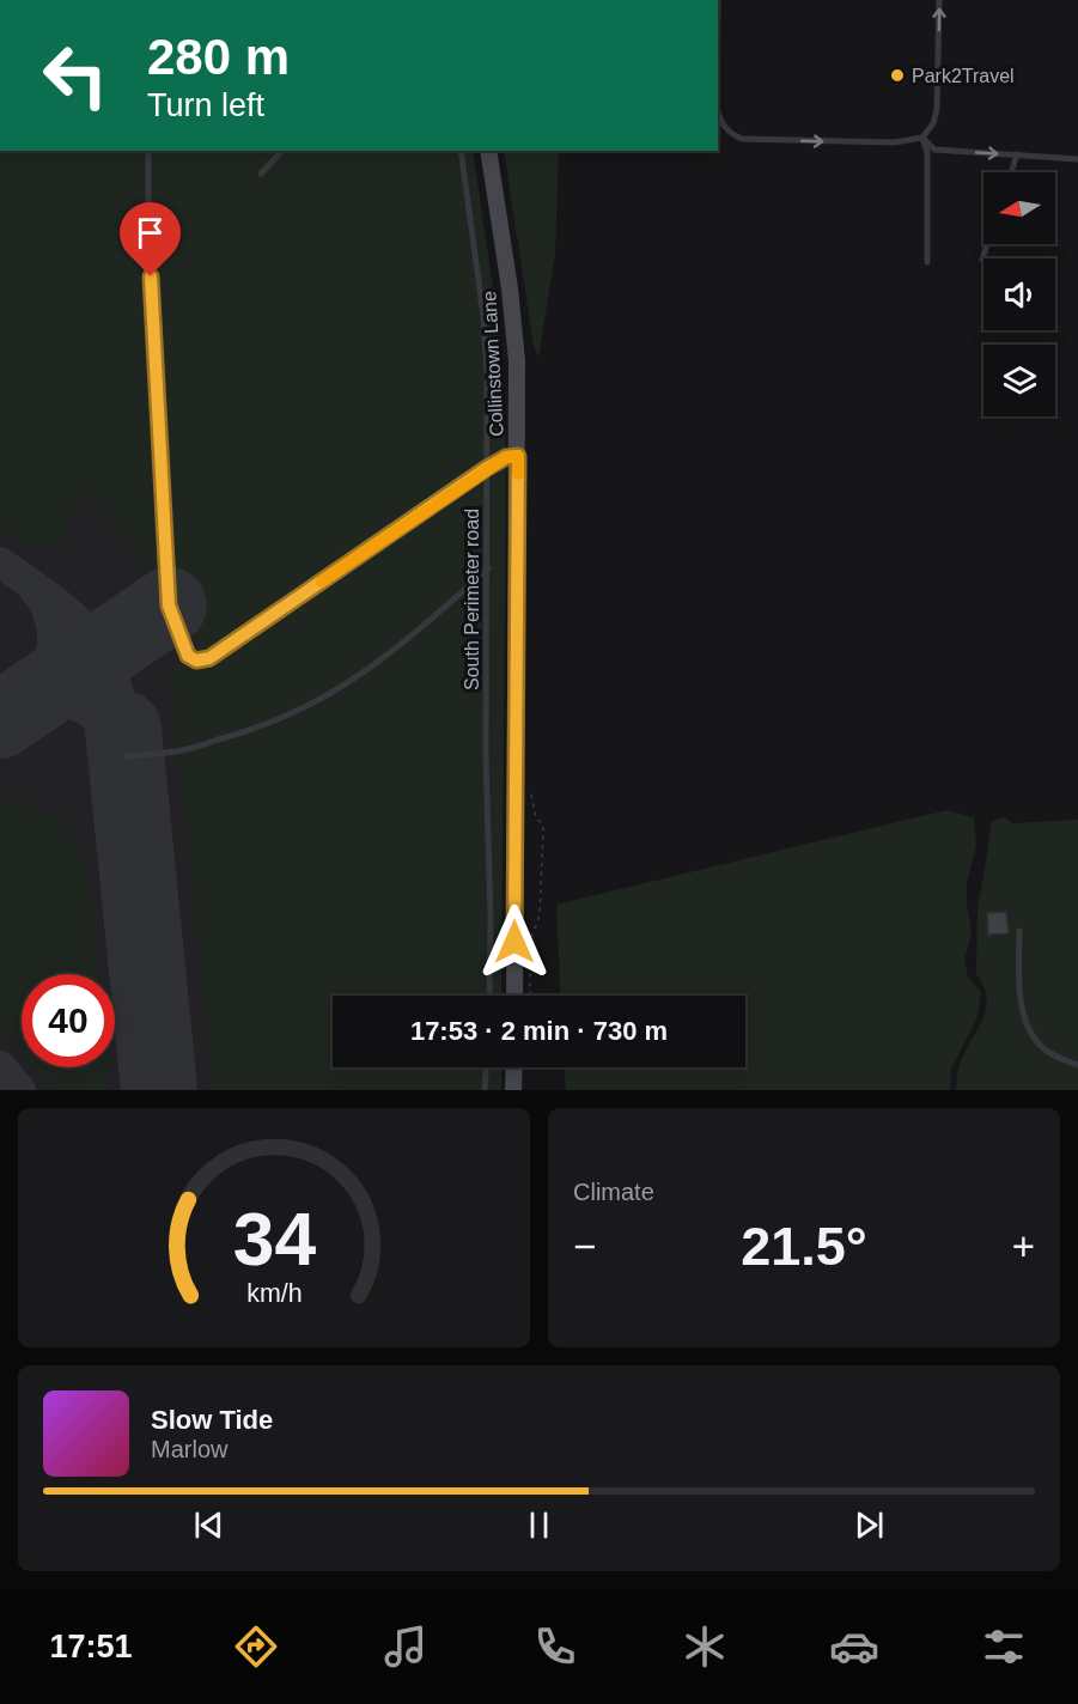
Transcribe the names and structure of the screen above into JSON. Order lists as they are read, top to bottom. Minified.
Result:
{"streets":{"street":["Collinstown Lane"],"lane":["South Perimeter road"]},"places":["Park2Travel"],"north":"left","page":{"turn":["280 m","Turn left"],"limit":"40","trip":"17:53 · 2 min · 730 m","tile":"Climate","heat":["−","21.5°","+"],"song":["Slow Tide","Marlow"],"tabs":"17:51","gauge":["34","km/h"]}}
